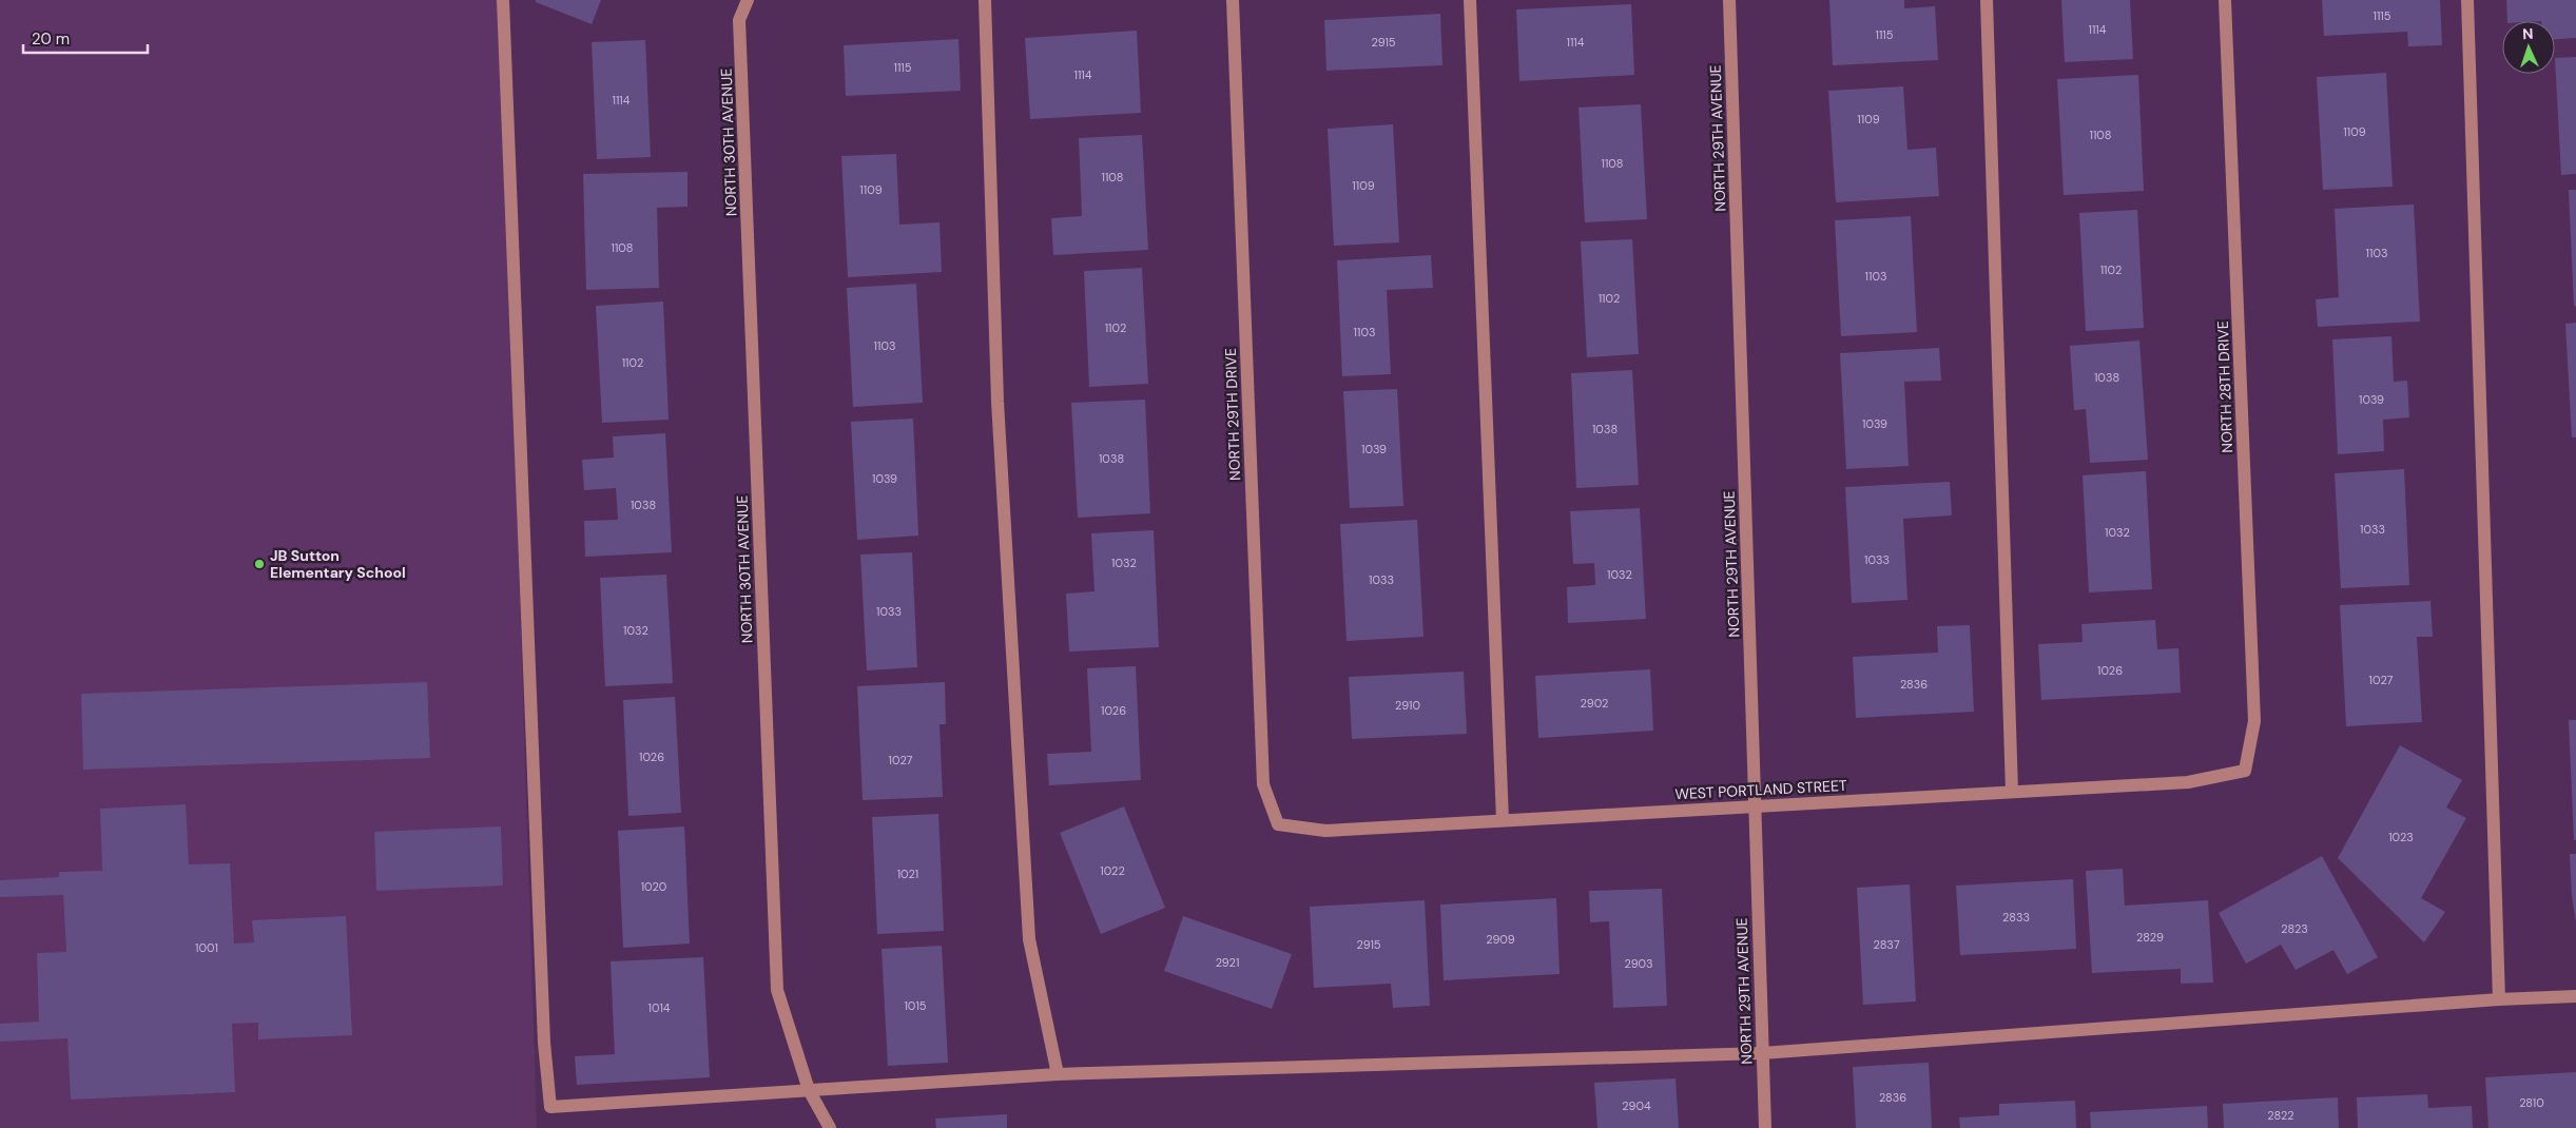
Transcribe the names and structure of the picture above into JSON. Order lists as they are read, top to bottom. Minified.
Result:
{"streets":{"street":["NORTH 29TH AVENUE","NORTH 30TH AVENUE","NORTH 28TH DRIVE","NORTH 29TH DRIVE","WEST PORTLAND STREET"]},"crossings":[["NORTH 29TH AVENUE","WEST PORTLAND STREET"],["NORTH 28TH DRIVE","WEST PORTLAND STREET"],["NORTH 29TH DRIVE","WEST PORTLAND STREET"]],"places":["JB Sutton Elementary School"],"house_numbers":["1115","1114","1115","2915","1114","1115","1114","1114","1109","1109","1108","1108","1108","1109","1109","1108","1103","1102","1103","1102","1102","1103","1103","1102","1038","1039","1039","1038","1039","1038","1039","1038","1033","1032","1033","1032","1032","1033","1033","1032","1026","1027","2836","2902","2910","1026","1026","1027","1023","1022","1021","1020","2833","2823","2829","2909","2915","2837","1001","2921","2903","1015","1014","2836","2810","2904","2822"],"scale_bar":"20 m","north":"top"}
